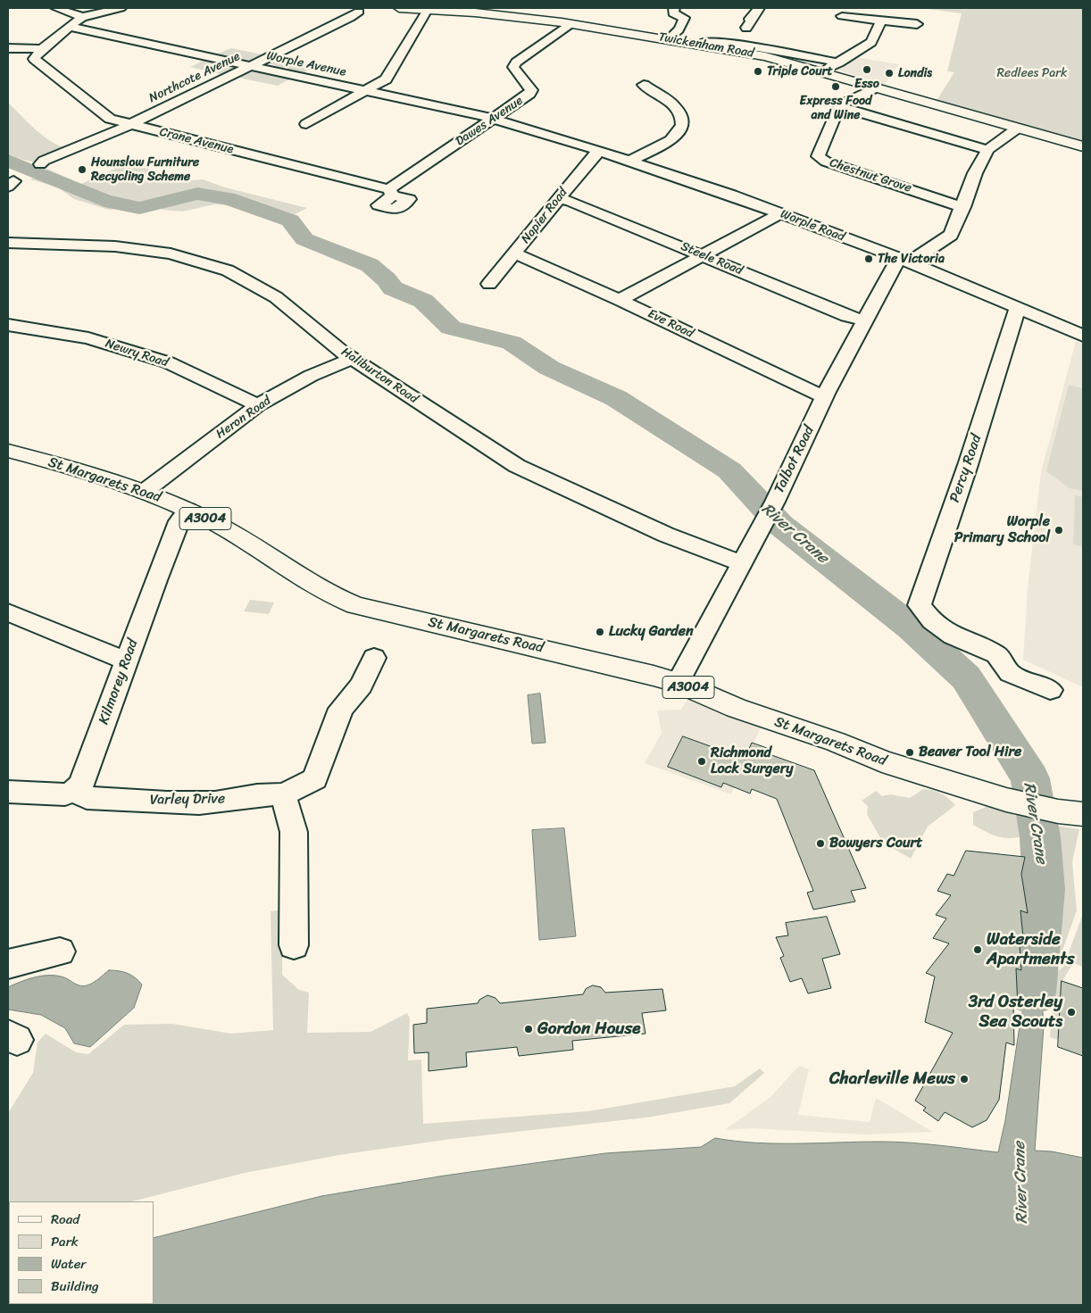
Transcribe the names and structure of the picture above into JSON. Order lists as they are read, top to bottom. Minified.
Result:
{"streets":{"main road":["Twickenham Road","St Margarets Road","A3004"],"street":["Worple Avenue","Northcote Avenue","Dawes Avenue","Crane Avenue","Chestnut Grove","Napier Road","Worple Road","Steele Road","Eve Road","Newry Road","Haliburton Road","Heron Road","Talbot Road","Percy Road","Kilmorey Road","Varley Drive"]},"crossings":[["Twickenham Road","Dawes Avenue"],["Worple Avenue","Northcote Avenue"],["Worple Avenue","Dawes Avenue"],["Worple Avenue","Worple Road"],["Northcote Avenue","Crane Avenue"],["Dawes Avenue","Crane Avenue"],["Napier Road","Worple Road"],["Napier Road","Steele Road"],["Napier Road","Eve Road"],["Worple Road","Talbot Road"],["Worple Road","Percy Road"],["Steele Road","Talbot Road"],["Eve Road","Talbot Road"],["Newry Road","Heron Road"],["Haliburton Road","Heron Road"],["Haliburton Road","Talbot Road"],["Heron Road","St Margarets Road"],["Talbot Road","St Margarets Road"],["St Margarets Road","Kilmorey Road"],["Kilmorey Road","Varley Drive"]],"water":["River Crane"],"parks":["Redlees Park"],"places":["Esso","Triple Court","Londis","Express Food and Wine","Hounslow Furniture Recycling Scheme","The Victoria","Worple Primary School","Lucky Garden","Beaver Tool Hire","Richmond Lock Surgery","Bowyers Court","Waterside Apartments","3rd Osterley Sea Scouts","Gordon House","Charleville Mews"],"legend":["Road","Park","Water","Building"]}
